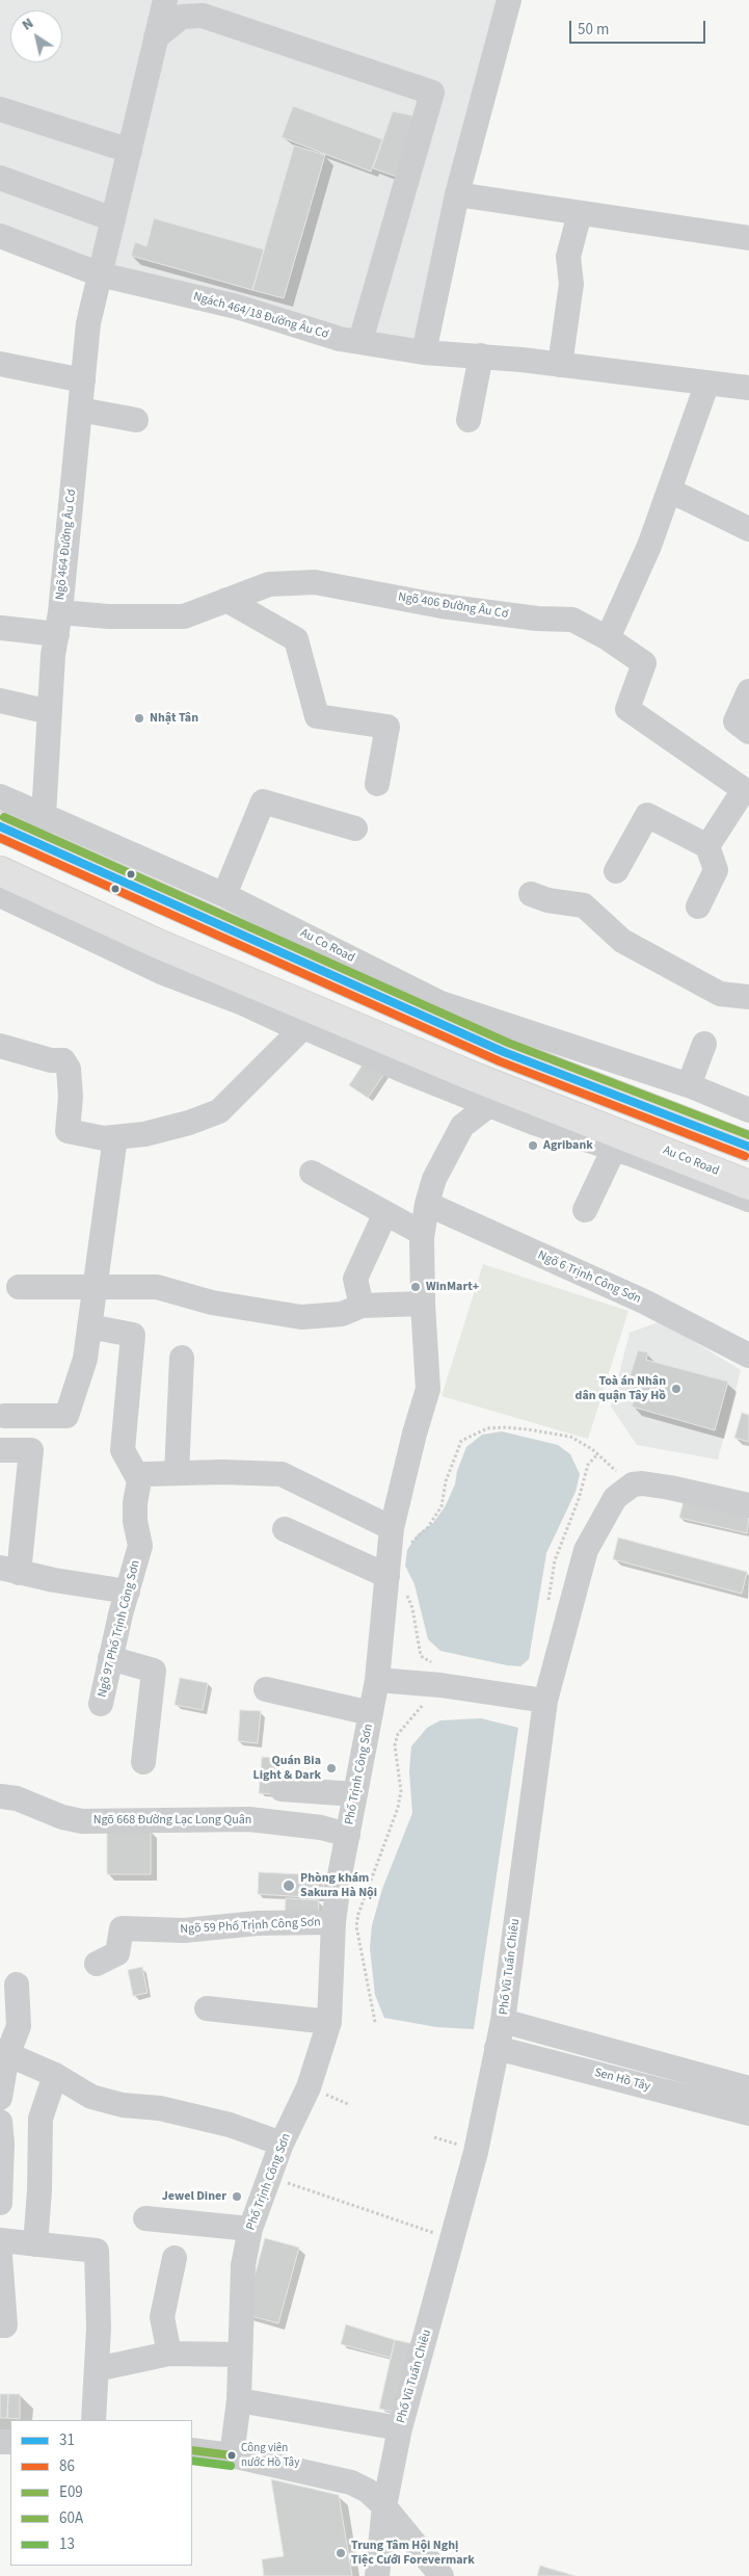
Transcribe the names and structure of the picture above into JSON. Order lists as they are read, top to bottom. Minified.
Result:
{"streets":{"main road":["Au Co Road"],"street":["Ngách 464/18 Đường Âu Cơ","Ngõ 464 Đường Âu Cơ","Ngõ 406 Đường Âu Cơ","Ngõ 6 Trịnh Công Sơn","Ngõ 97 Phố Trịnh Công Sơn","Phố Trịnh Công Sơn","Ngõ 668 Đường Lạc Long Quân","Ngõ 59 Phố Trịnh Công Sơn","Phố Vũ Tuấn Chiêu","Sen Hồ Tây"]},"crossings":[["Ngách 464/18 Đường Âu Cơ","Ngõ 464 Đường Âu Cơ"],["Ngõ 464 Đường Âu Cơ","Ngõ 406 Đường Âu Cơ"],["Ngõ 464 Đường Âu Cơ","Au Co Road"],["Au Co Road","Phố Trịnh Công Sơn"],["Ngõ 6 Trịnh Công Sơn","Phố Trịnh Công Sơn"],["Phố Trịnh Công Sơn","Ngõ 668 Đường Lạc Long Quân"],["Phố Trịnh Công Sơn","Ngõ 59 Phố Trịnh Công Sơn"],["Phố Vũ Tuấn Chiêu","Sen Hồ Tây"]],"places":["Nhật Tân","Agribank","WinMart+","Toà án Nhân dân quận Tây Hồ","Quán Bia Light & Dark","Phòng khám Sakura Hà Nội","Jewel Diner","Công viên nước Hồ Tây","Trung Tâm Hội Nghị Tiệc Cưới Forevermark"],"lines":["transit line E09","transit line 31","transit line 86","transit line 60A","transit line 13"],"legend":["31","86","E09","60A","13"],"scale_bar":"50 m","north":"top left"}
